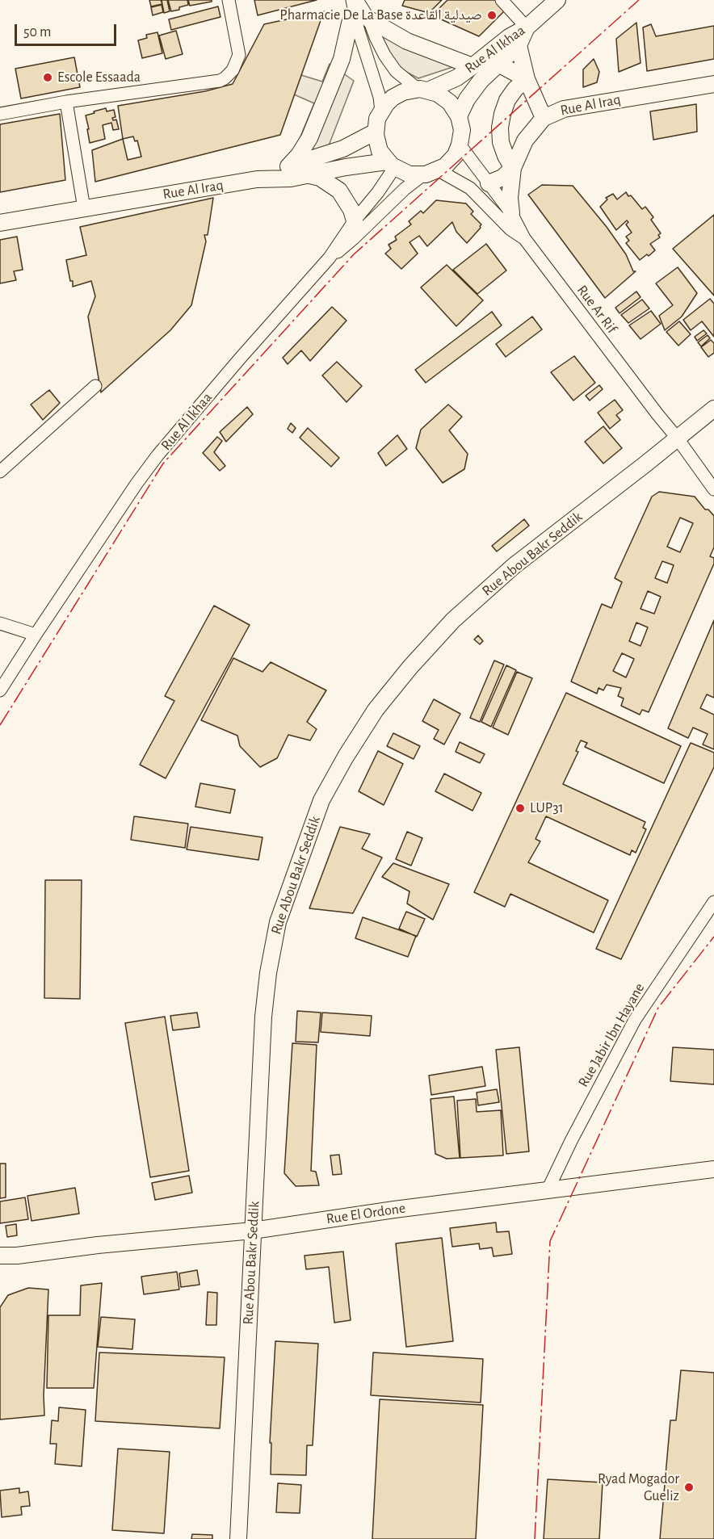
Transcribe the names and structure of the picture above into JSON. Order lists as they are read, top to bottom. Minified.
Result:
{"streets":{"street":["Rue Al Ikhaa","Rue Al Iraq","Rue Ar Rif","Rue Abou Bakr Seddik","Rue Jabir Ibn Hayane","Rue El Ordone"]},"crossings":[["Rue Al Ikhaa","Rue Al Iraq"],["Rue Al Ikhaa","Rue Ar Rif"],["Rue Al Iraq","Rue Ar Rif"],["Rue Ar Rif","Rue Abou Bakr Seddik"],["Rue Abou Bakr Seddik","Rue El Ordone"],["Rue Jabir Ibn Hayane","Rue El Ordone"]],"places":["Pharmacie De La Base صيدلية القاعدة","Escole Essaada","LUP31","Ryad Mogador Gueliz"],"scale_bar":"50 m"}
